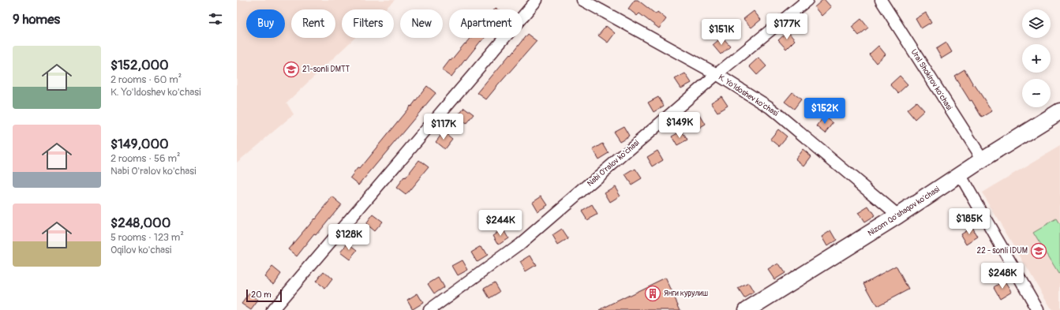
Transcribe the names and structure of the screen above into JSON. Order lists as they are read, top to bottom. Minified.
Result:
{"streets":{"main road":["Nizom Qo'shaqov ko'chasi"],"street":["Ural Shokirov ko'chasi","K. Yo'ldoshev ko'chasi","Nabi O'ralov ko'chasi"]},"crossings":[["Ural Shokirov ko'chasi","Nizom Qo'shaqov ko'chasi"],["K. Yo'ldoshev ko'chasi","Nabi O'ralov ko'chasi"],["K. Yo'ldoshev ko'chasi","Nizom Qo'shaqov ko'chasi"]],"places":{"school or university":["21-sonli DMTT","22 - sonli IDUM"],"building":["Янги курулиш"]},"scale_bar":"20 m","page":{"heading":"9 homes","map_buttons":["+","−"],"chip":["Buy","Rent","Filters","New","Apartment"],"price":["$177K","$151K","$152K","$149K","$117K","$185K","$244K","$128K","$248K"],"list":[{"name":"$152,000","note":"2 rooms · 60 m² · K. Yo'ldoshev ko'chasi"},{"name":"$149,000","note":"2 rooms · 56 m² · Nabi O'ralov ko'chasi"},{"name":"$248,000","note":"5 rooms · 123 m² · Oqilov ko'chasi"}],"scale":"20 m"}}
